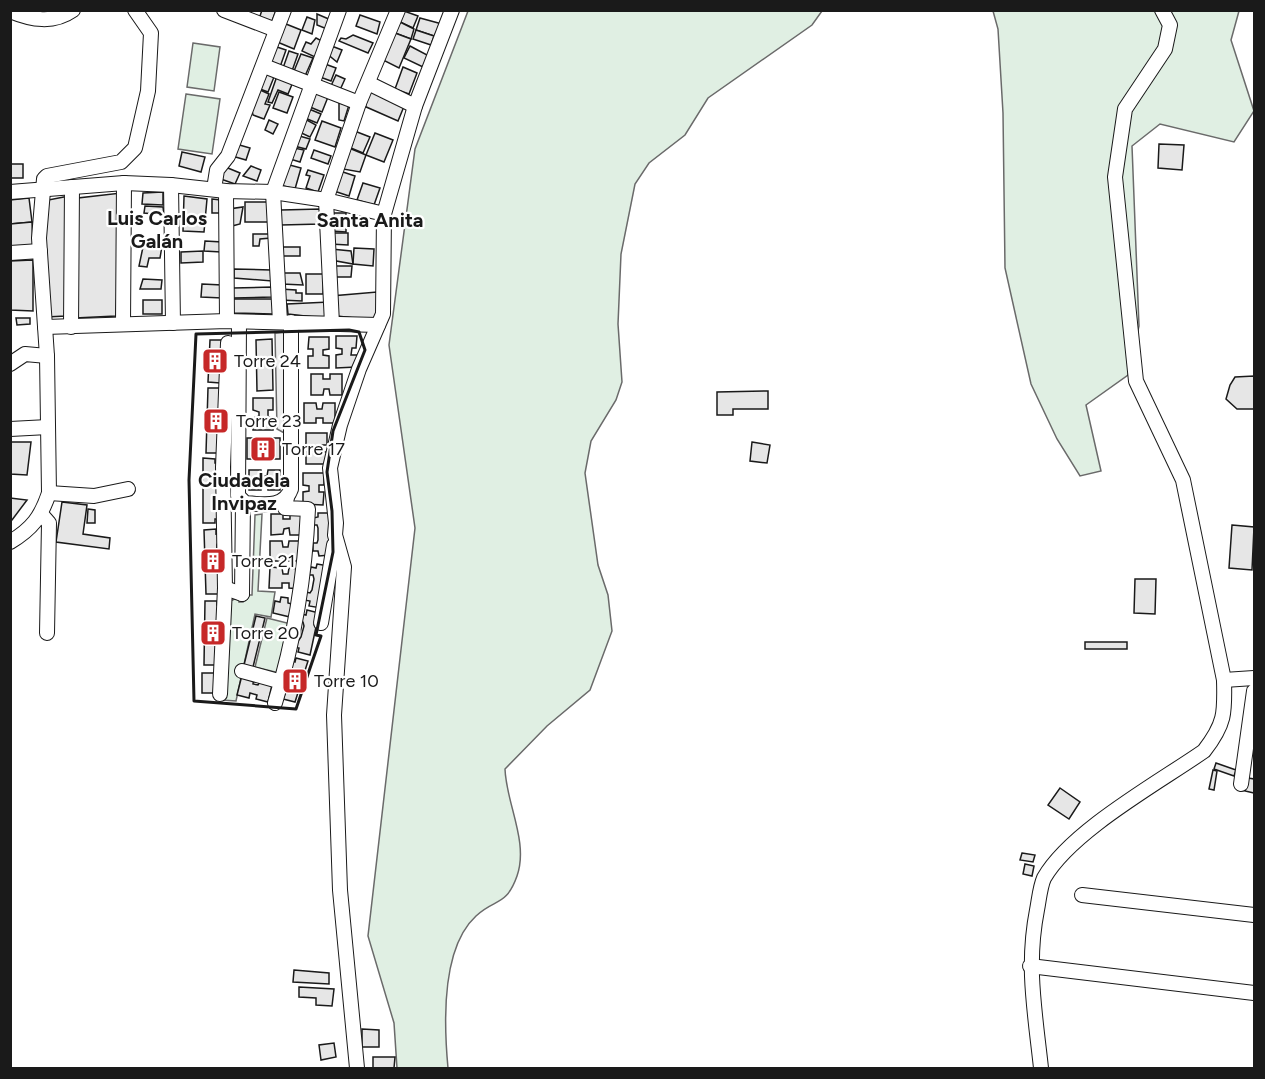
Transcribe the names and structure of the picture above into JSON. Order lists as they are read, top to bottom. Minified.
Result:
{"districts":["Luis Carlos Galán","Santa Anita","Ciudadela Invipaz"],"places":{"building":["Torre 24","Torre 23","Torre 17","Torre 21","Torre 20","Torre 10"]}}
